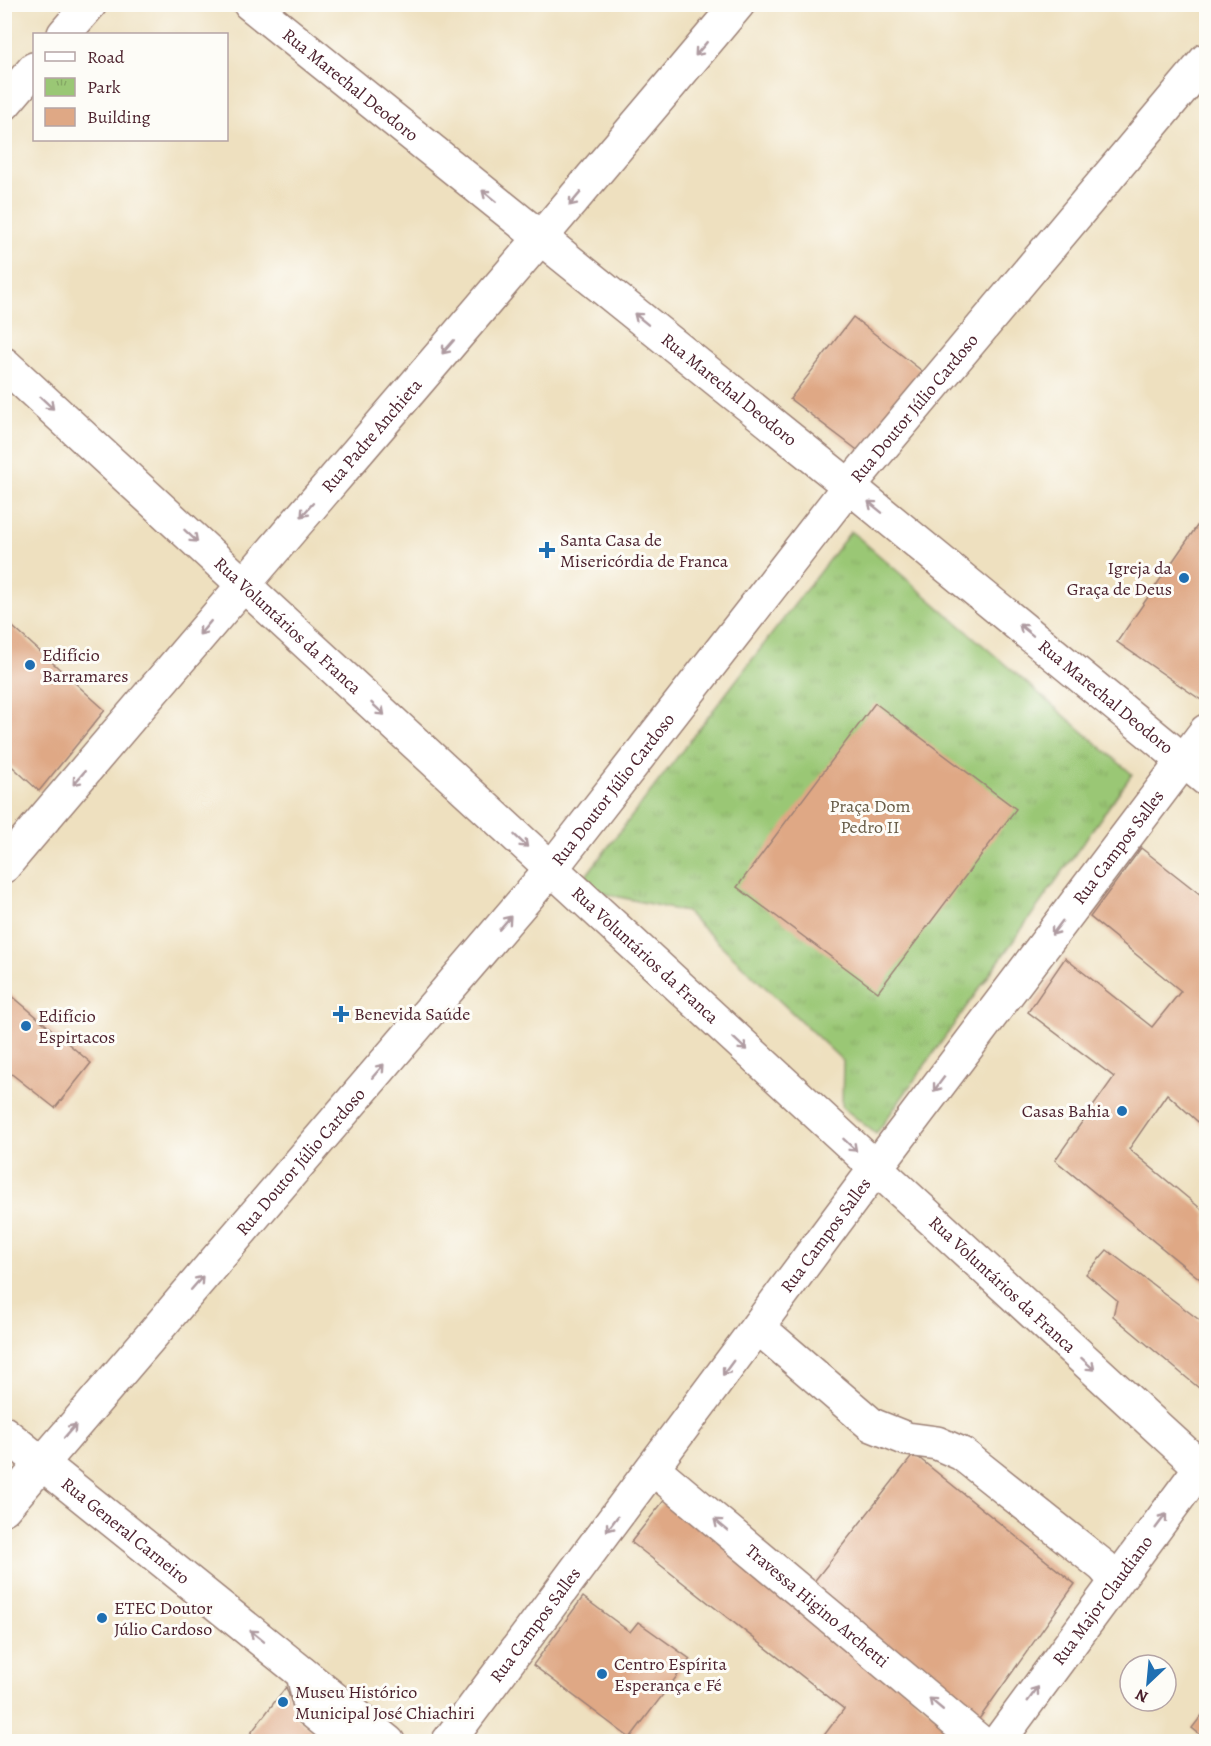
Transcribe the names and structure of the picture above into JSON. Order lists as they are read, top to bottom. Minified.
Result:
{"streets":{"street":["Rua Marechal Deodoro","Rua Doutor Júlio Cardoso","Rua Padre Anchieta","Rua Voluntários da Franca","Rua Campos Salles","Rua General Carneiro","Rua Major Claudiano","Travessa Higino Archetti"]},"crossings":[["Rua Marechal Deodoro","Rua Doutor Júlio Cardoso"],["Rua Marechal Deodoro","Rua Padre Anchieta"],["Rua Marechal Deodoro","Rua Campos Salles"],["Rua Doutor Júlio Cardoso","Rua Voluntários da Franca"],["Rua Doutor Júlio Cardoso","Rua General Carneiro"],["Rua Padre Anchieta","Rua Voluntários da Franca"],["Rua Voluntários da Franca","Rua Campos Salles"],["Rua Voluntários da Franca","Rua Major Claudiano"],["Rua Campos Salles","Travessa Higino Archetti"]],"one_way":["Rua Marechal Deodoro","Rua Doutor Júlio Cardoso","Rua Padre Anchieta","Rua Voluntários da Franca","Rua Campos Salles","Rua General Carneiro","Rua Major Claudiano"],"parks":["Praça Dom Pedro II"],"places":{"health":["Santa Casa de Misericórdia de Franca","Benevida Saúde"],"other":["Igreja da Graça de Deus","Edifício Barramares","Edifício Espirtacos","Casas Bahia","ETEC Doutor Júlio Cardoso","Centro Espírita Esperança e Fé","Museu Histórico Municipal José Chiachiri"]},"legend":["Road","Park","Building"],"north":"bottom left"}
